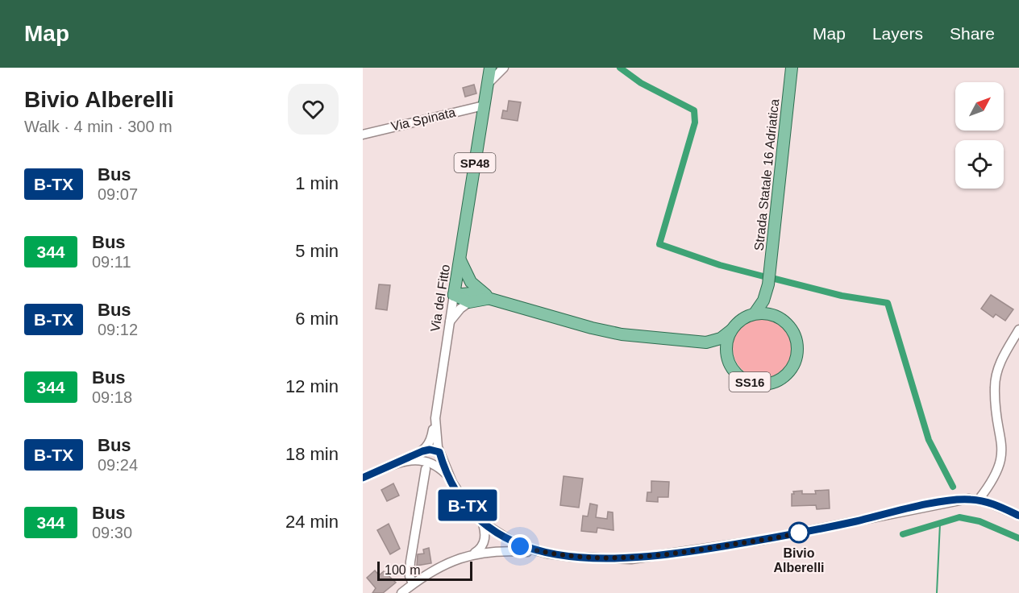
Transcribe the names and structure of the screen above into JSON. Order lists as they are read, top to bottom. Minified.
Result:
{"streets":{"main road":["SP48","Strada Statale 16 Adriatica","Via del Fitto","SS16"],"street":["Via Spinata"]},"crossings":[["Via Spinata","Via del Fitto"],["SP48","Via del Fitto"],["Strada Statale 16 Adriatica","SS16"],["Via del Fitto","SS16"]],"places":["Bivio Alberelli"],"lines":["bus line B-TX"],"scale_bar":"100 m","north":"top right","page":{"header":"Map","nav":["Map","Layers","Share"],"heading":["Bivio Alberelli","Walk · 4 min · 300 m"],"on_map":"B-TX","list":[{"mark":"B-TX","name":"Bus","note":"09:07","value":"1 min"},{"mark":"344","name":"Bus","note":"09:11","value":"5 min"},{"mark":"B-TX","name":"Bus","note":"09:12","value":"6 min"},{"mark":"344","name":"Bus","note":"09:18","value":"12 min"},{"mark":"B-TX","name":"Bus","note":"09:24","value":"18 min"},{"mark":"344","name":"Bus","note":"09:30","value":"24 min"}],"scale":"100 m"}}
